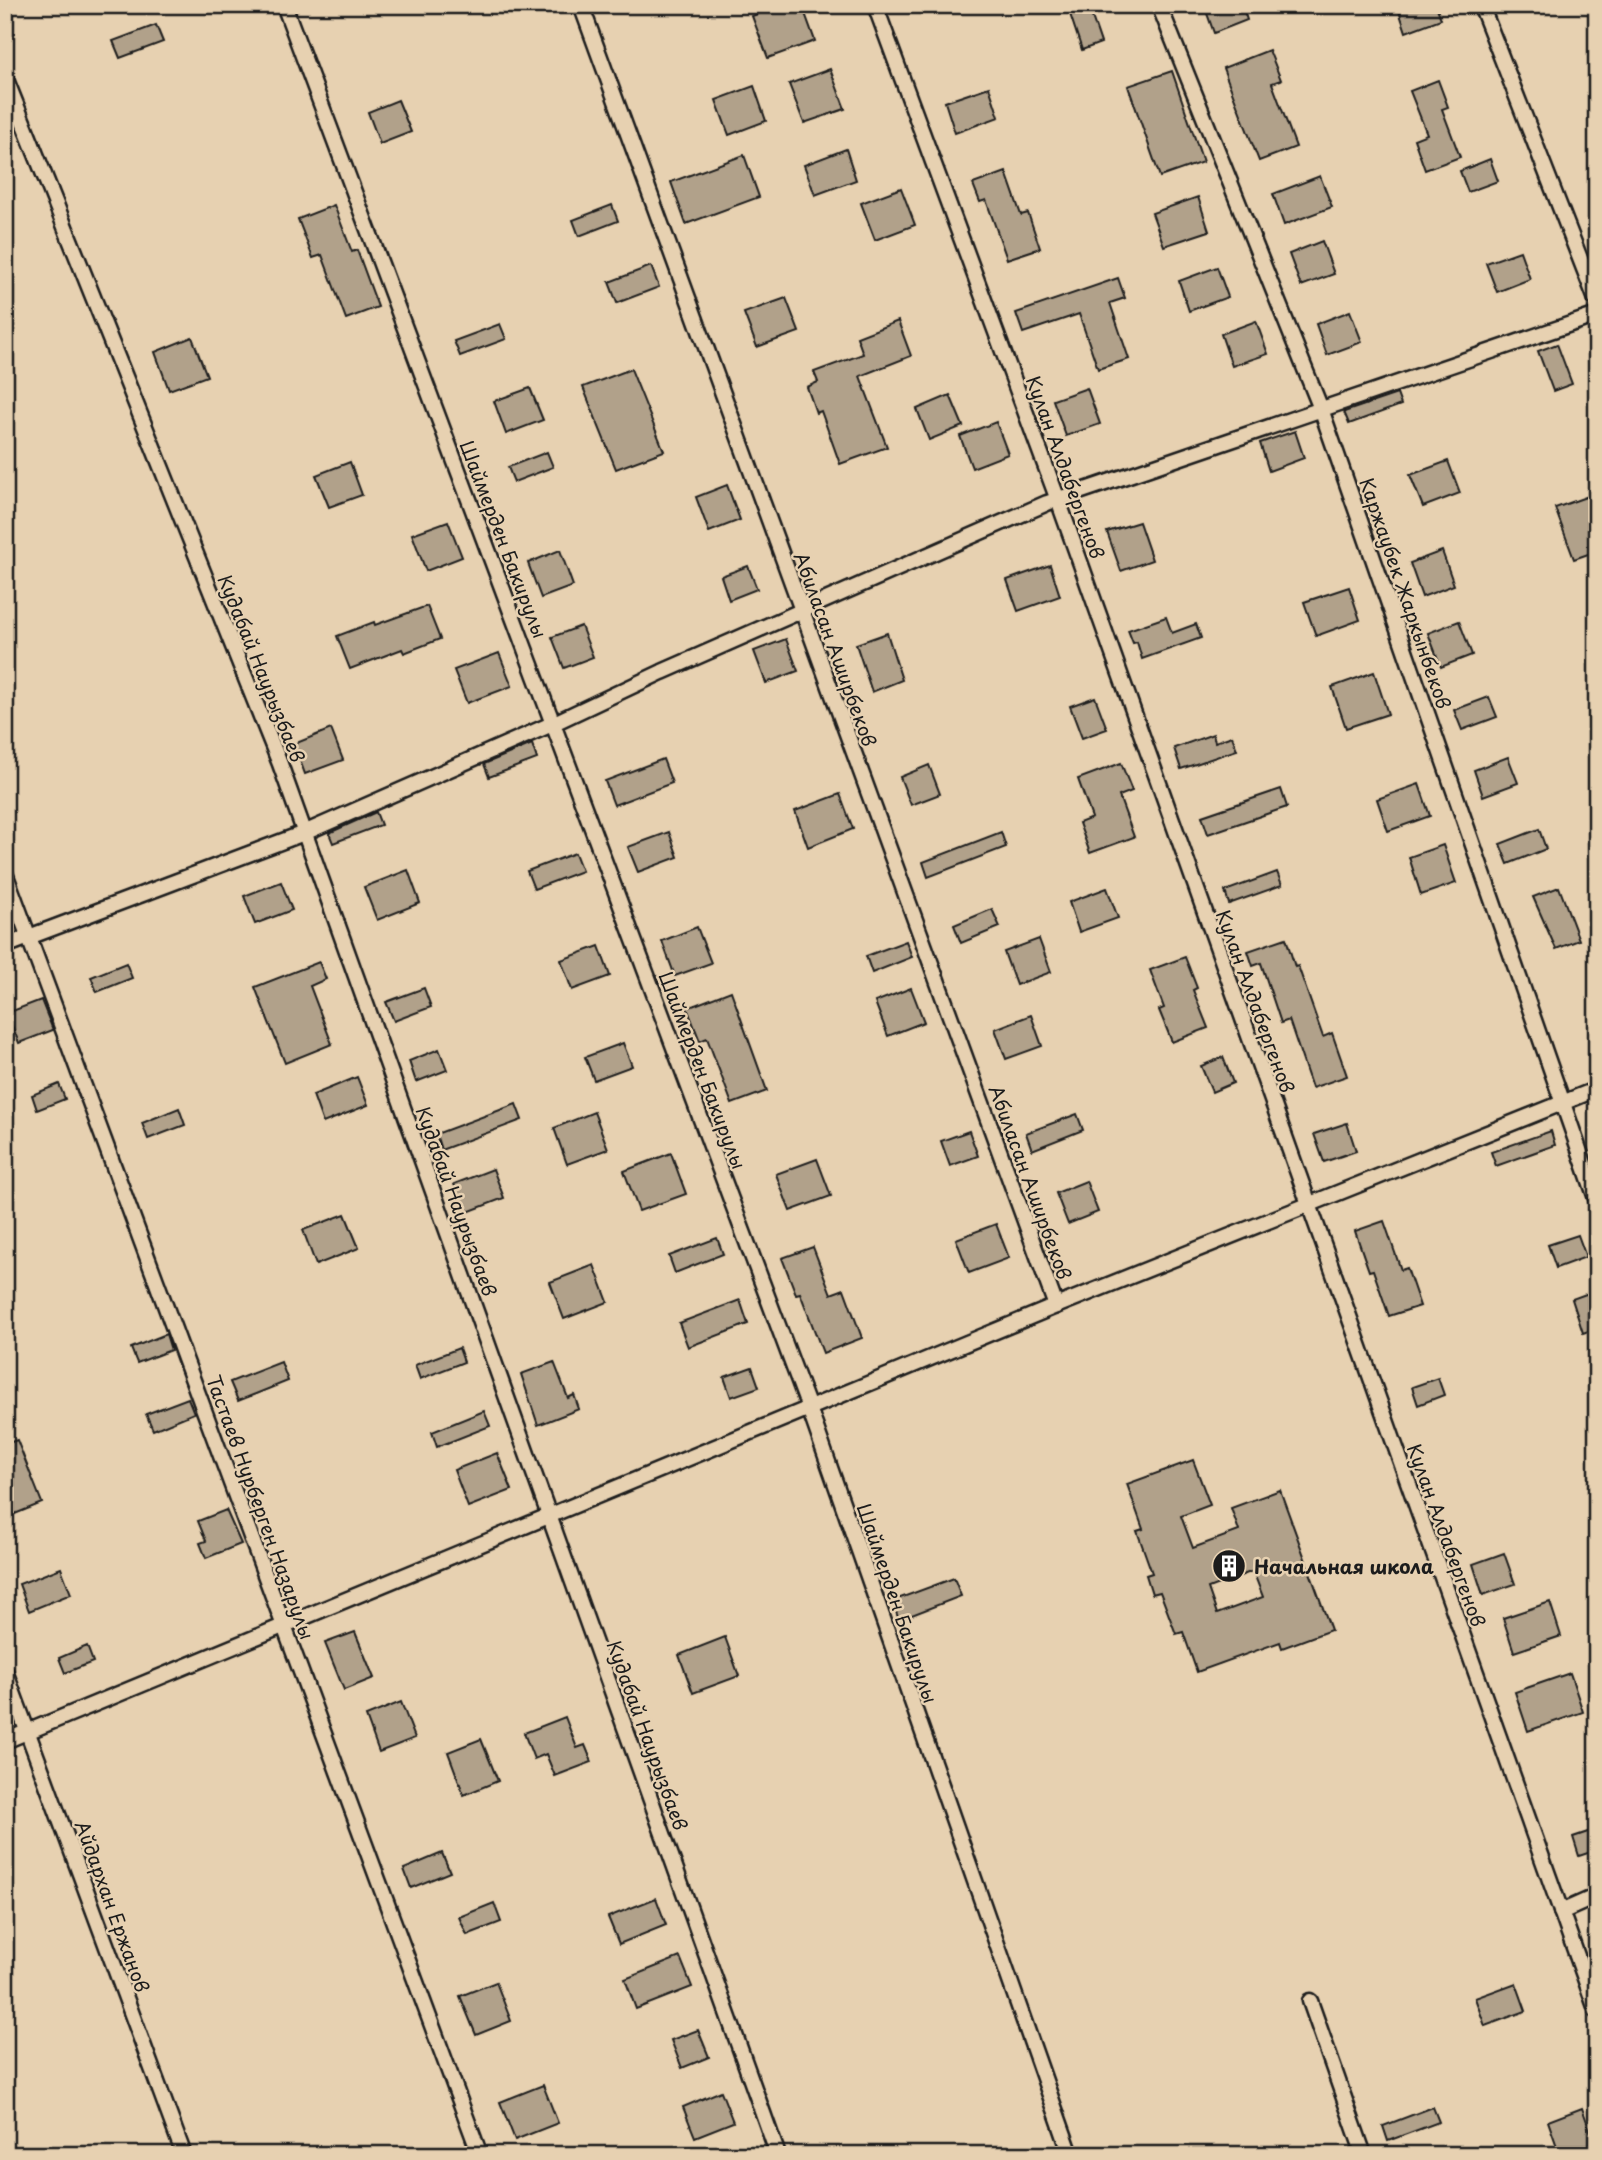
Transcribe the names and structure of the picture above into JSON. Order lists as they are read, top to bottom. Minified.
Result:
{"streets":{"street":["Кулан Алдабергенов","Шаймерден Бакирулы","Каржаубек Жаркынбеков","Абиласан Аширбеков","Кудабай Наурызбаев","Тастаев Нурберген Назарулы","Айдархан Ержанов"]},"places":{"building":["Начальная школа"]}}
